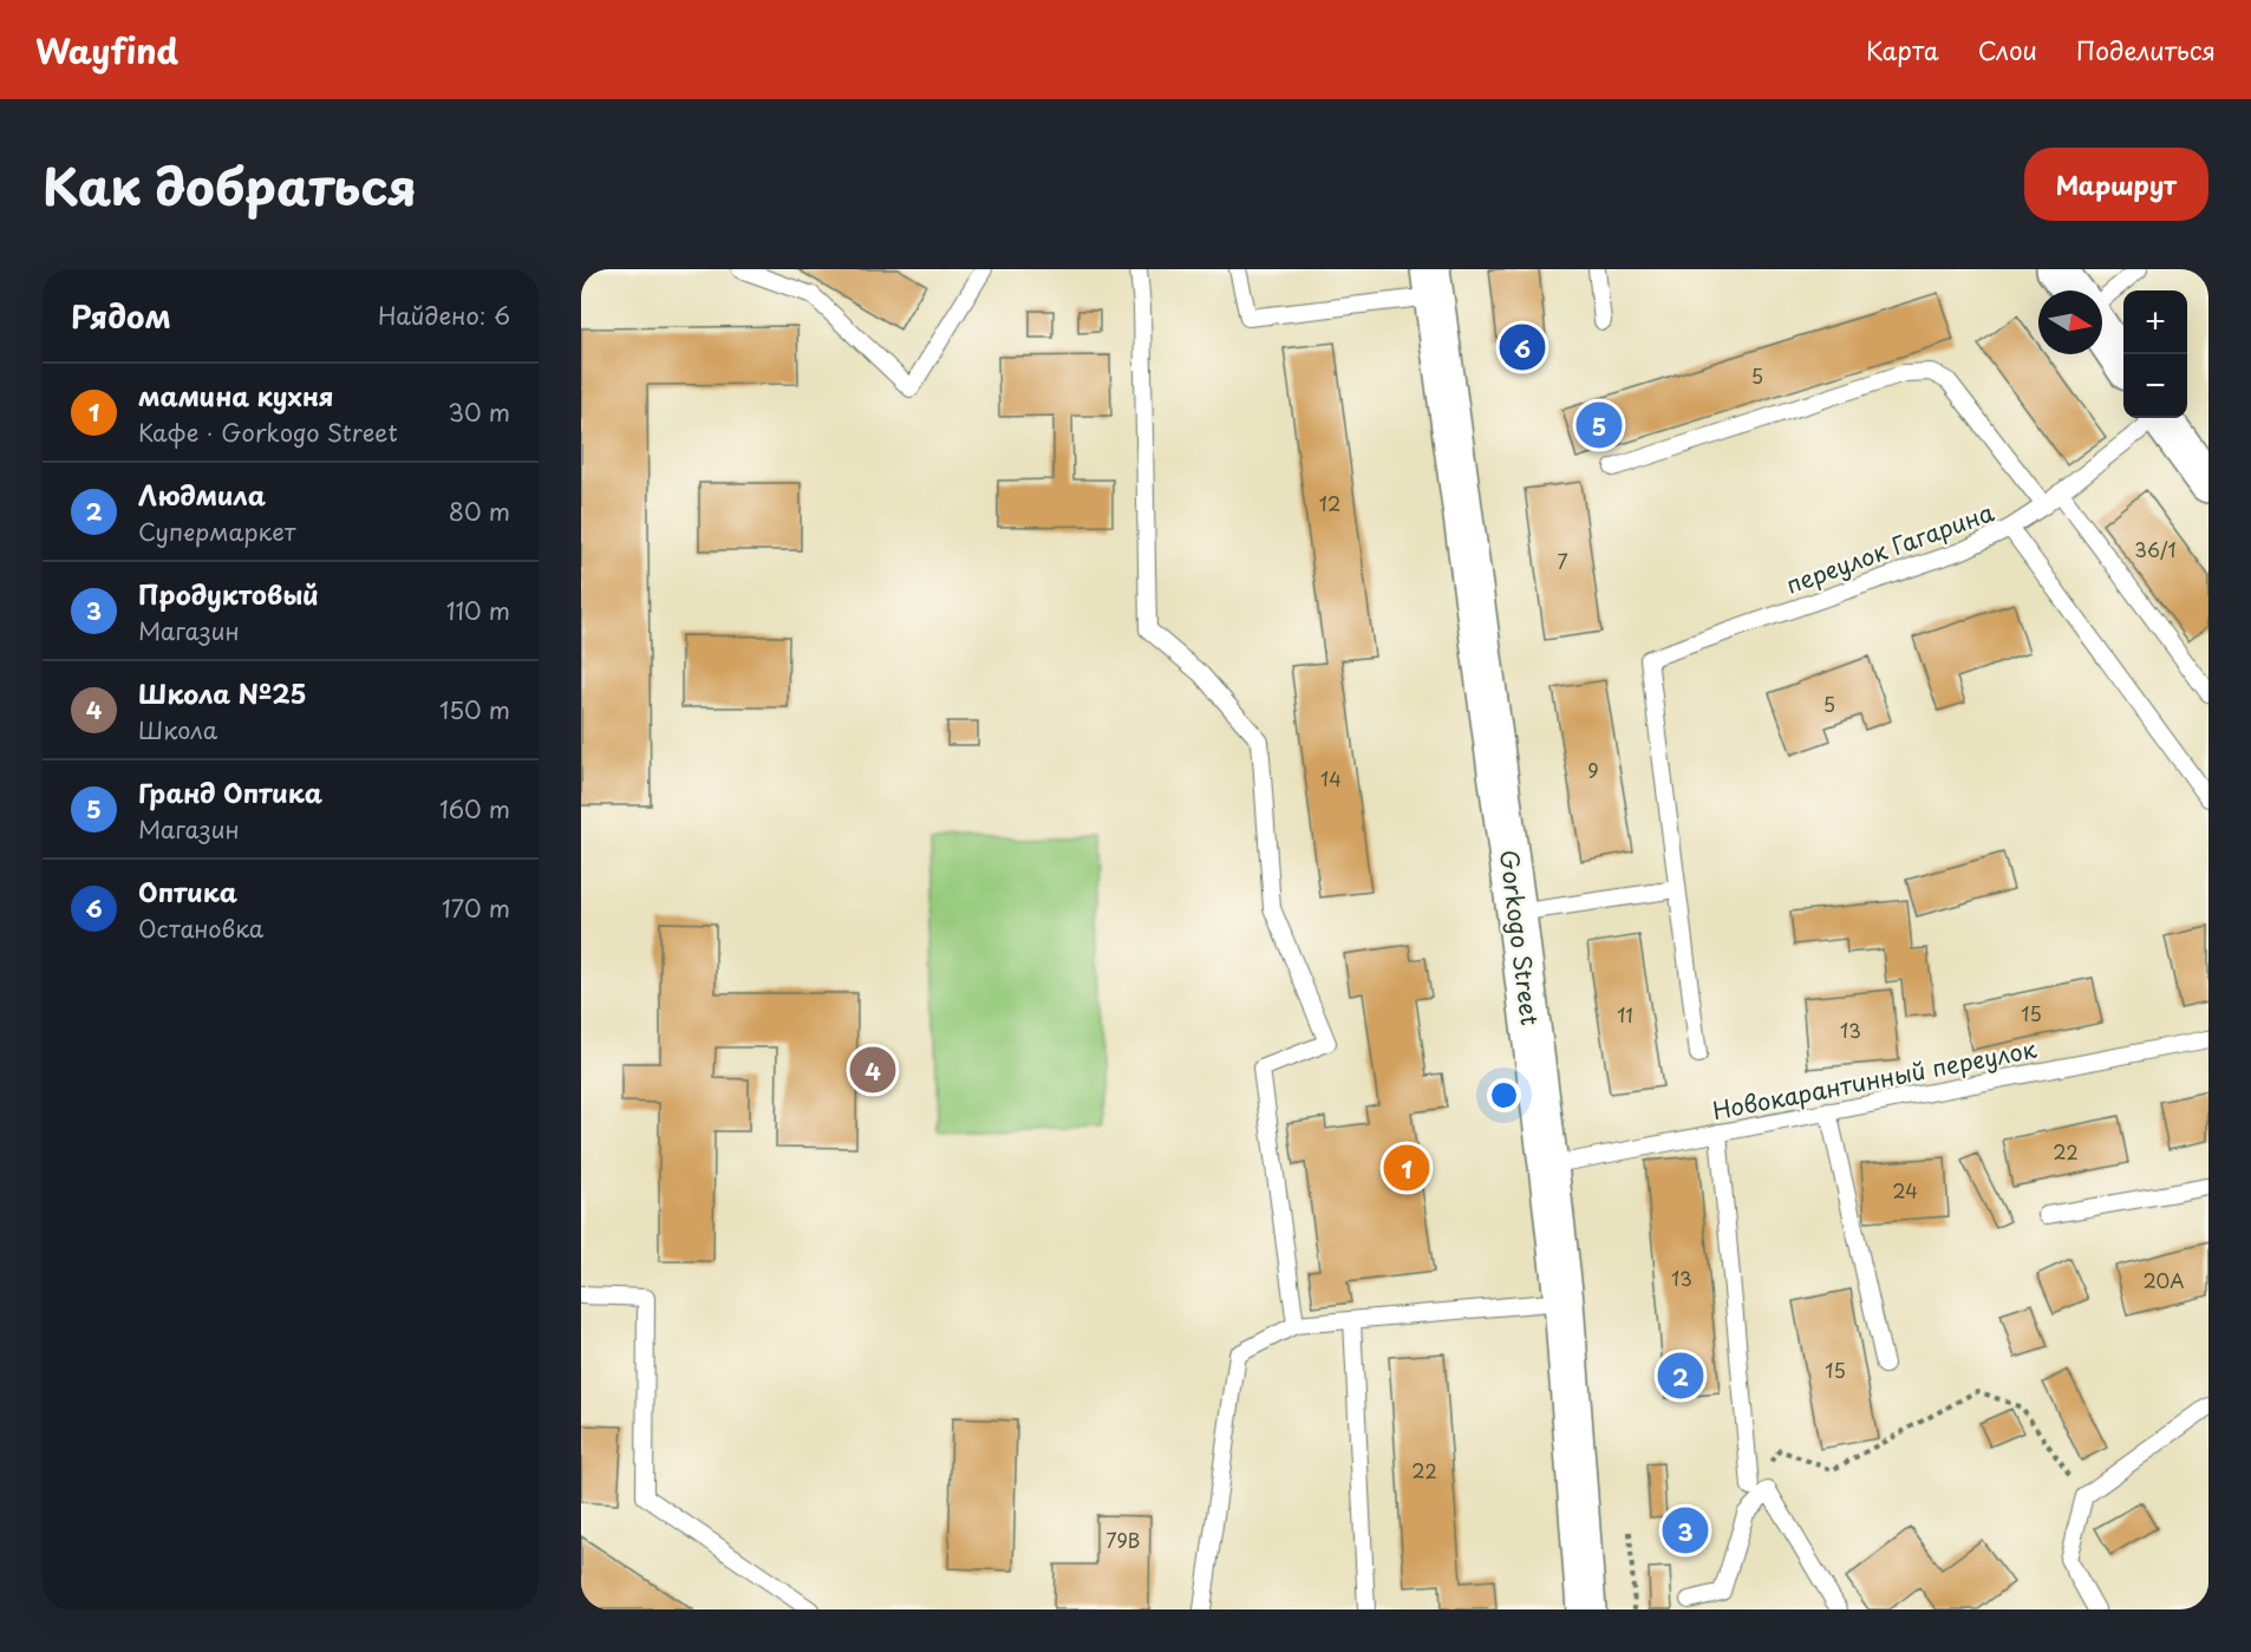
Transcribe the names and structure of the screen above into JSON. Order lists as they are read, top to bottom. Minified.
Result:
{"streets":{"main road":["Gorkogo Street"],"lane":["переулок Гагарина","Новокарантинный переулок"]},"crossings":[["Gorkogo Street","Новокарантинный переулок"]],"house_numbers":["5","12","36/1","7","5","9","14","15","11","13","22","24","13","20А","15","22","79В"],"north":"right","page":{"header":"Wayfind","nav":["Карта","Слои","Поделиться"],"title":"Как добраться","buttons":"Маршрут","heading":["Рядом","Найдено: 6"],"map_buttons":["+","−"],"pins":["6","5","4","1","2","3"],"list":[{"mark":"1","name":"мамина кухня","note":"Кафе · Gorkogo Street","value":"30 m"},{"mark":"2","name":"Людмила","note":"Супермаркет","value":"80 m"},{"mark":"3","name":"Продуктовый","note":"Магазин","value":"110 m"},{"mark":"4","name":"Школа №25","note":"Школа","value":"150 m"},{"mark":"5","name":"Гранд Оптика","note":"Магазин","value":"160 m"},{"mark":"6","name":"Оптика","note":"Остановка","value":"170 m"}]}}
